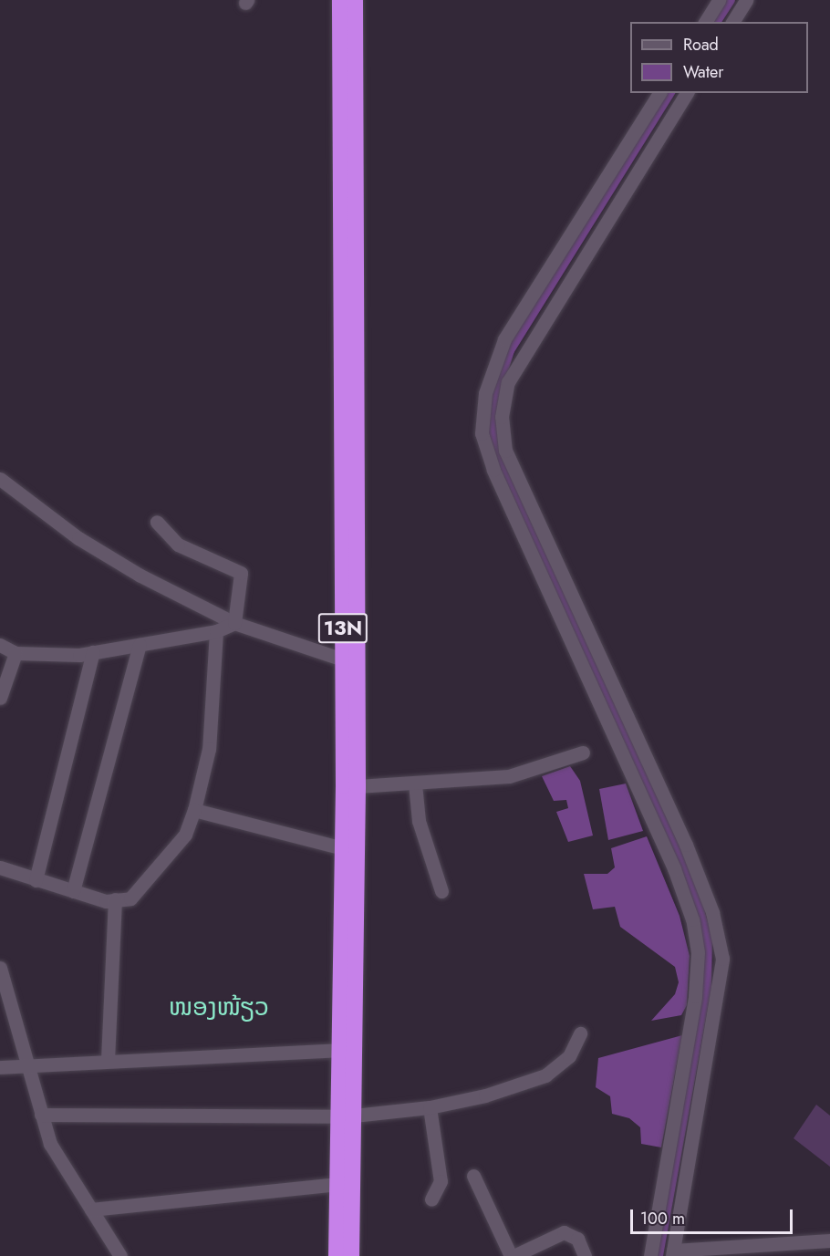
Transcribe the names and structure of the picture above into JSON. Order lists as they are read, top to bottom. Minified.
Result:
{"streets":{"highway":["13N"]},"districts":["ໜອງໜ້ຽວ"],"legend":["Road","Water"],"scale_bar":"100 m"}
